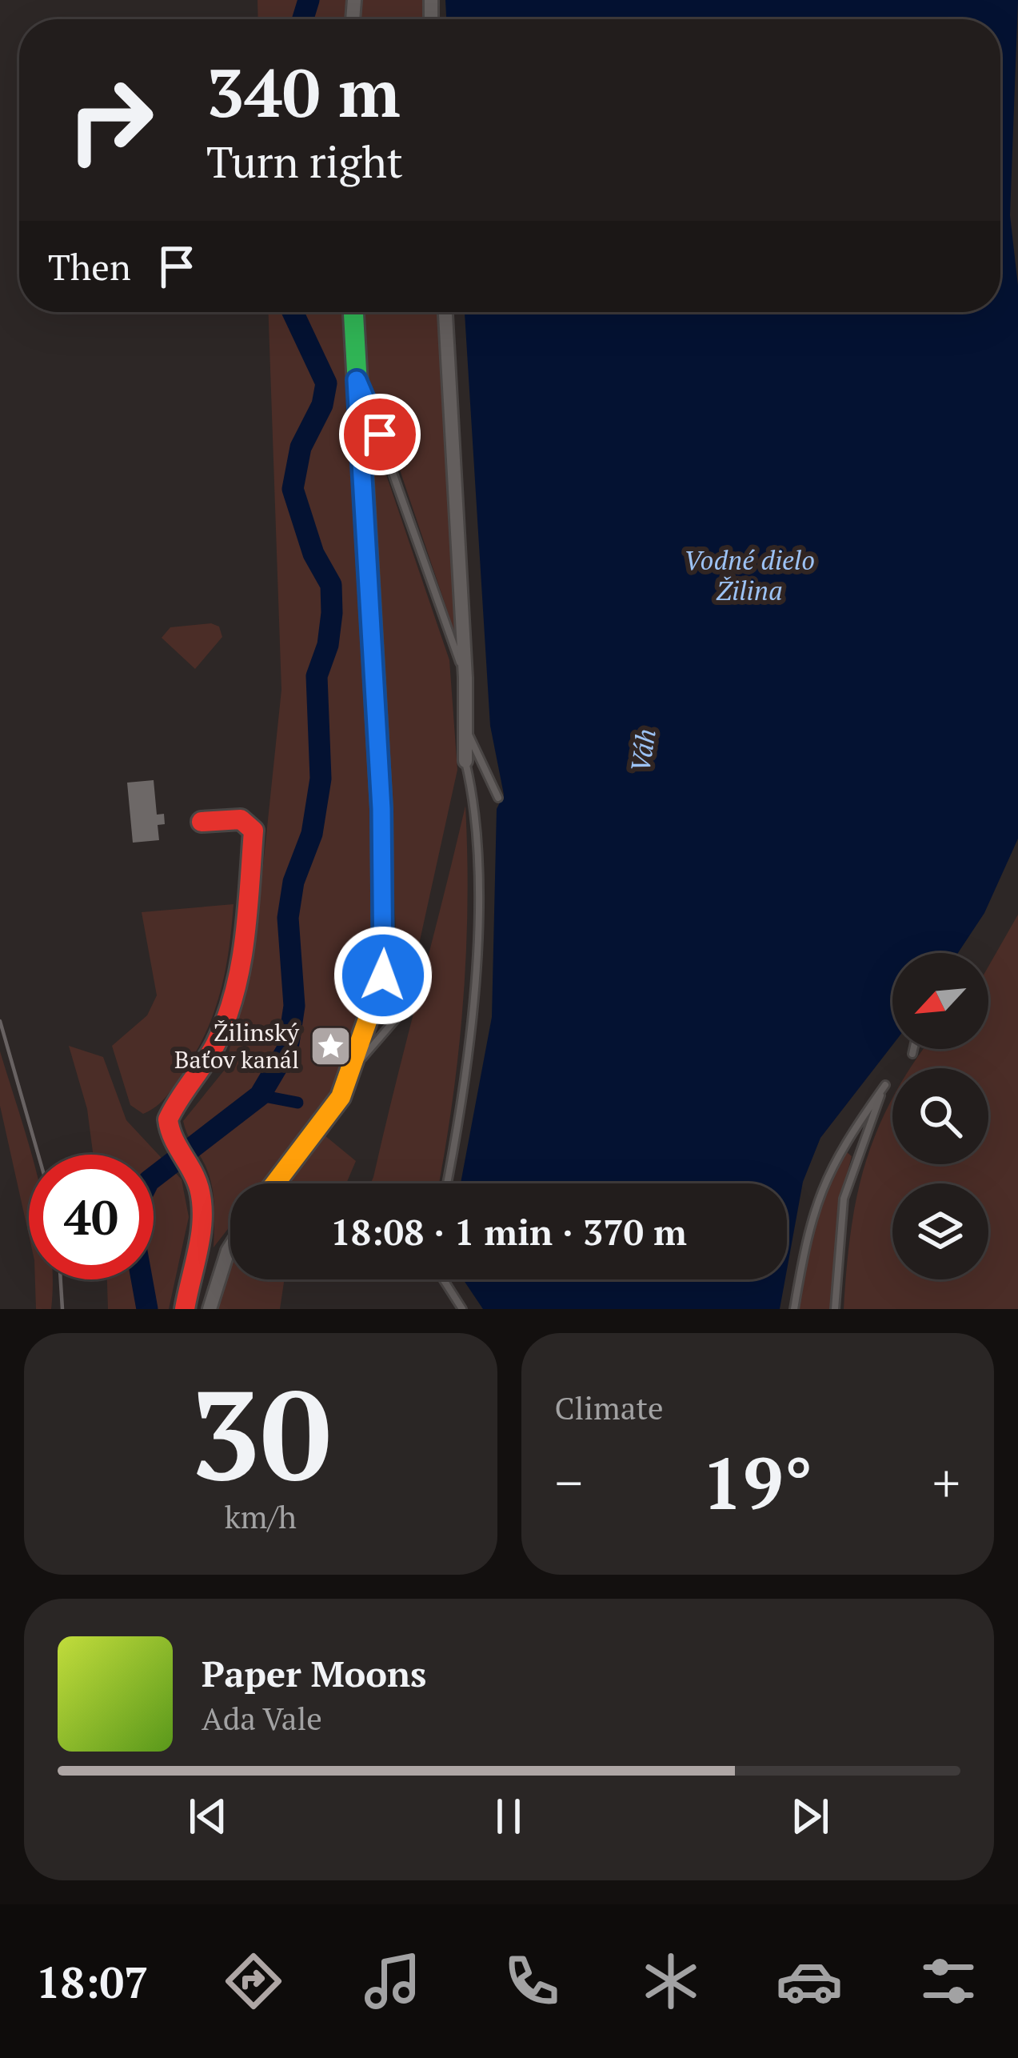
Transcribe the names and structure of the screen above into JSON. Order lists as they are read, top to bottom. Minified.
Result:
{"water":["Vodné dielo Žilina","Váh"],"places":{"place":["Žilinský Baťov kanál"]},"north":"bottom left","page":{"turn":["340 m","Turn right"],"then":"Then","limit":"40","trip":"18:08 · 1 min · 370 m","tile":[["30","km/h"],"Climate"],"heat":["−","19°","+"],"song":["Paper Moons","Ada Vale"],"tabs":"18:07"}}
